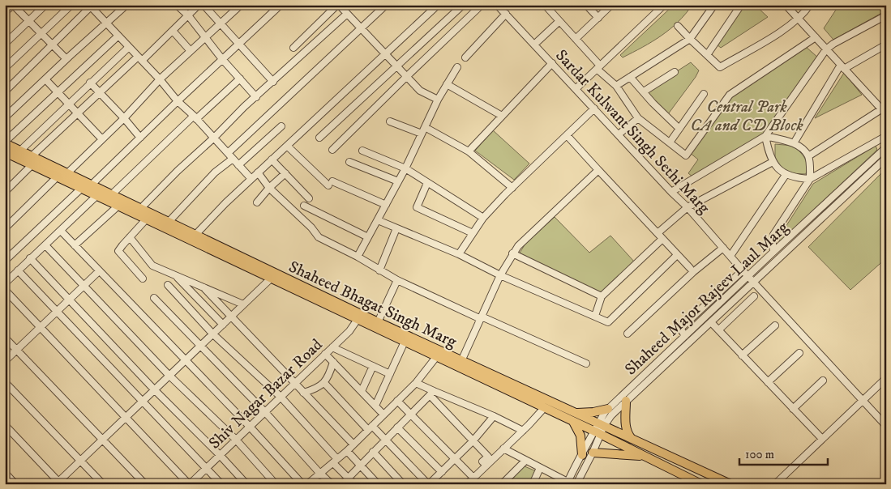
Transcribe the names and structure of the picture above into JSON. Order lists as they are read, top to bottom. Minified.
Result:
{"streets":{"main road":["Shaheed Bhagat Singh Marg"],"street":["Sardar Kulwant Singh Sethi Marg","Shaheed Major Rajeev Laul Marg","Shiv Nagar Bazar Road"]},"crossings":[["Sardar Kulwant Singh Sethi Marg","Shaheed Major Rajeev Laul Marg"],["Shaheed Major Rajeev Laul Marg","Shaheed Bhagat Singh Marg"],["Shaheed Bhagat Singh Marg","Shiv Nagar Bazar Road"]],"parks":["Central Park CA and CD Block"],"scale_bar":"100 m"}
